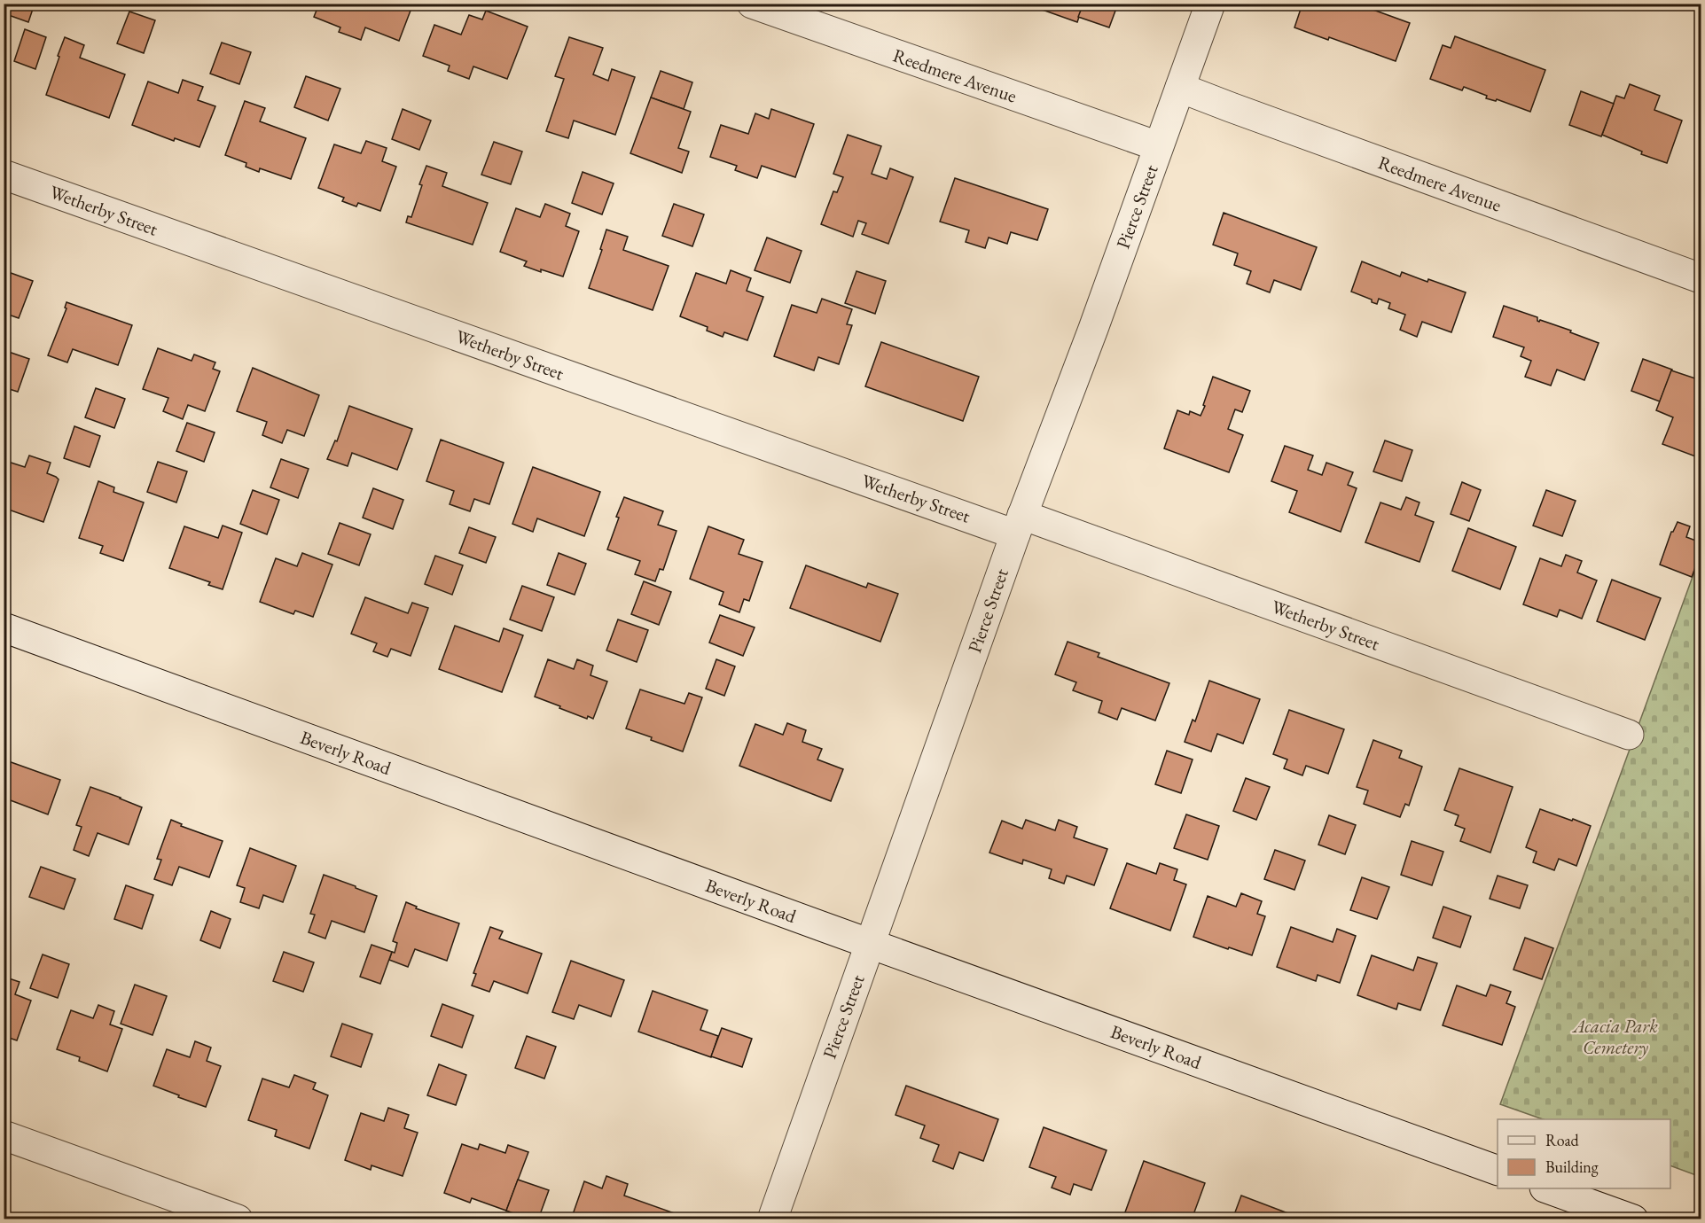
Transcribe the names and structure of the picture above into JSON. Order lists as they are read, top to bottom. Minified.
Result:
{"streets":{"street":["Reedmere Avenue","Pierce Street","Wetherby Street","Beverly Road"]},"crossings":[["Reedmere Avenue","Pierce Street"],["Pierce Street","Wetherby Street"],["Pierce Street","Beverly Road"]],"parks":["Acacia Park Cemetery"],"legend":["Road","Building"]}
